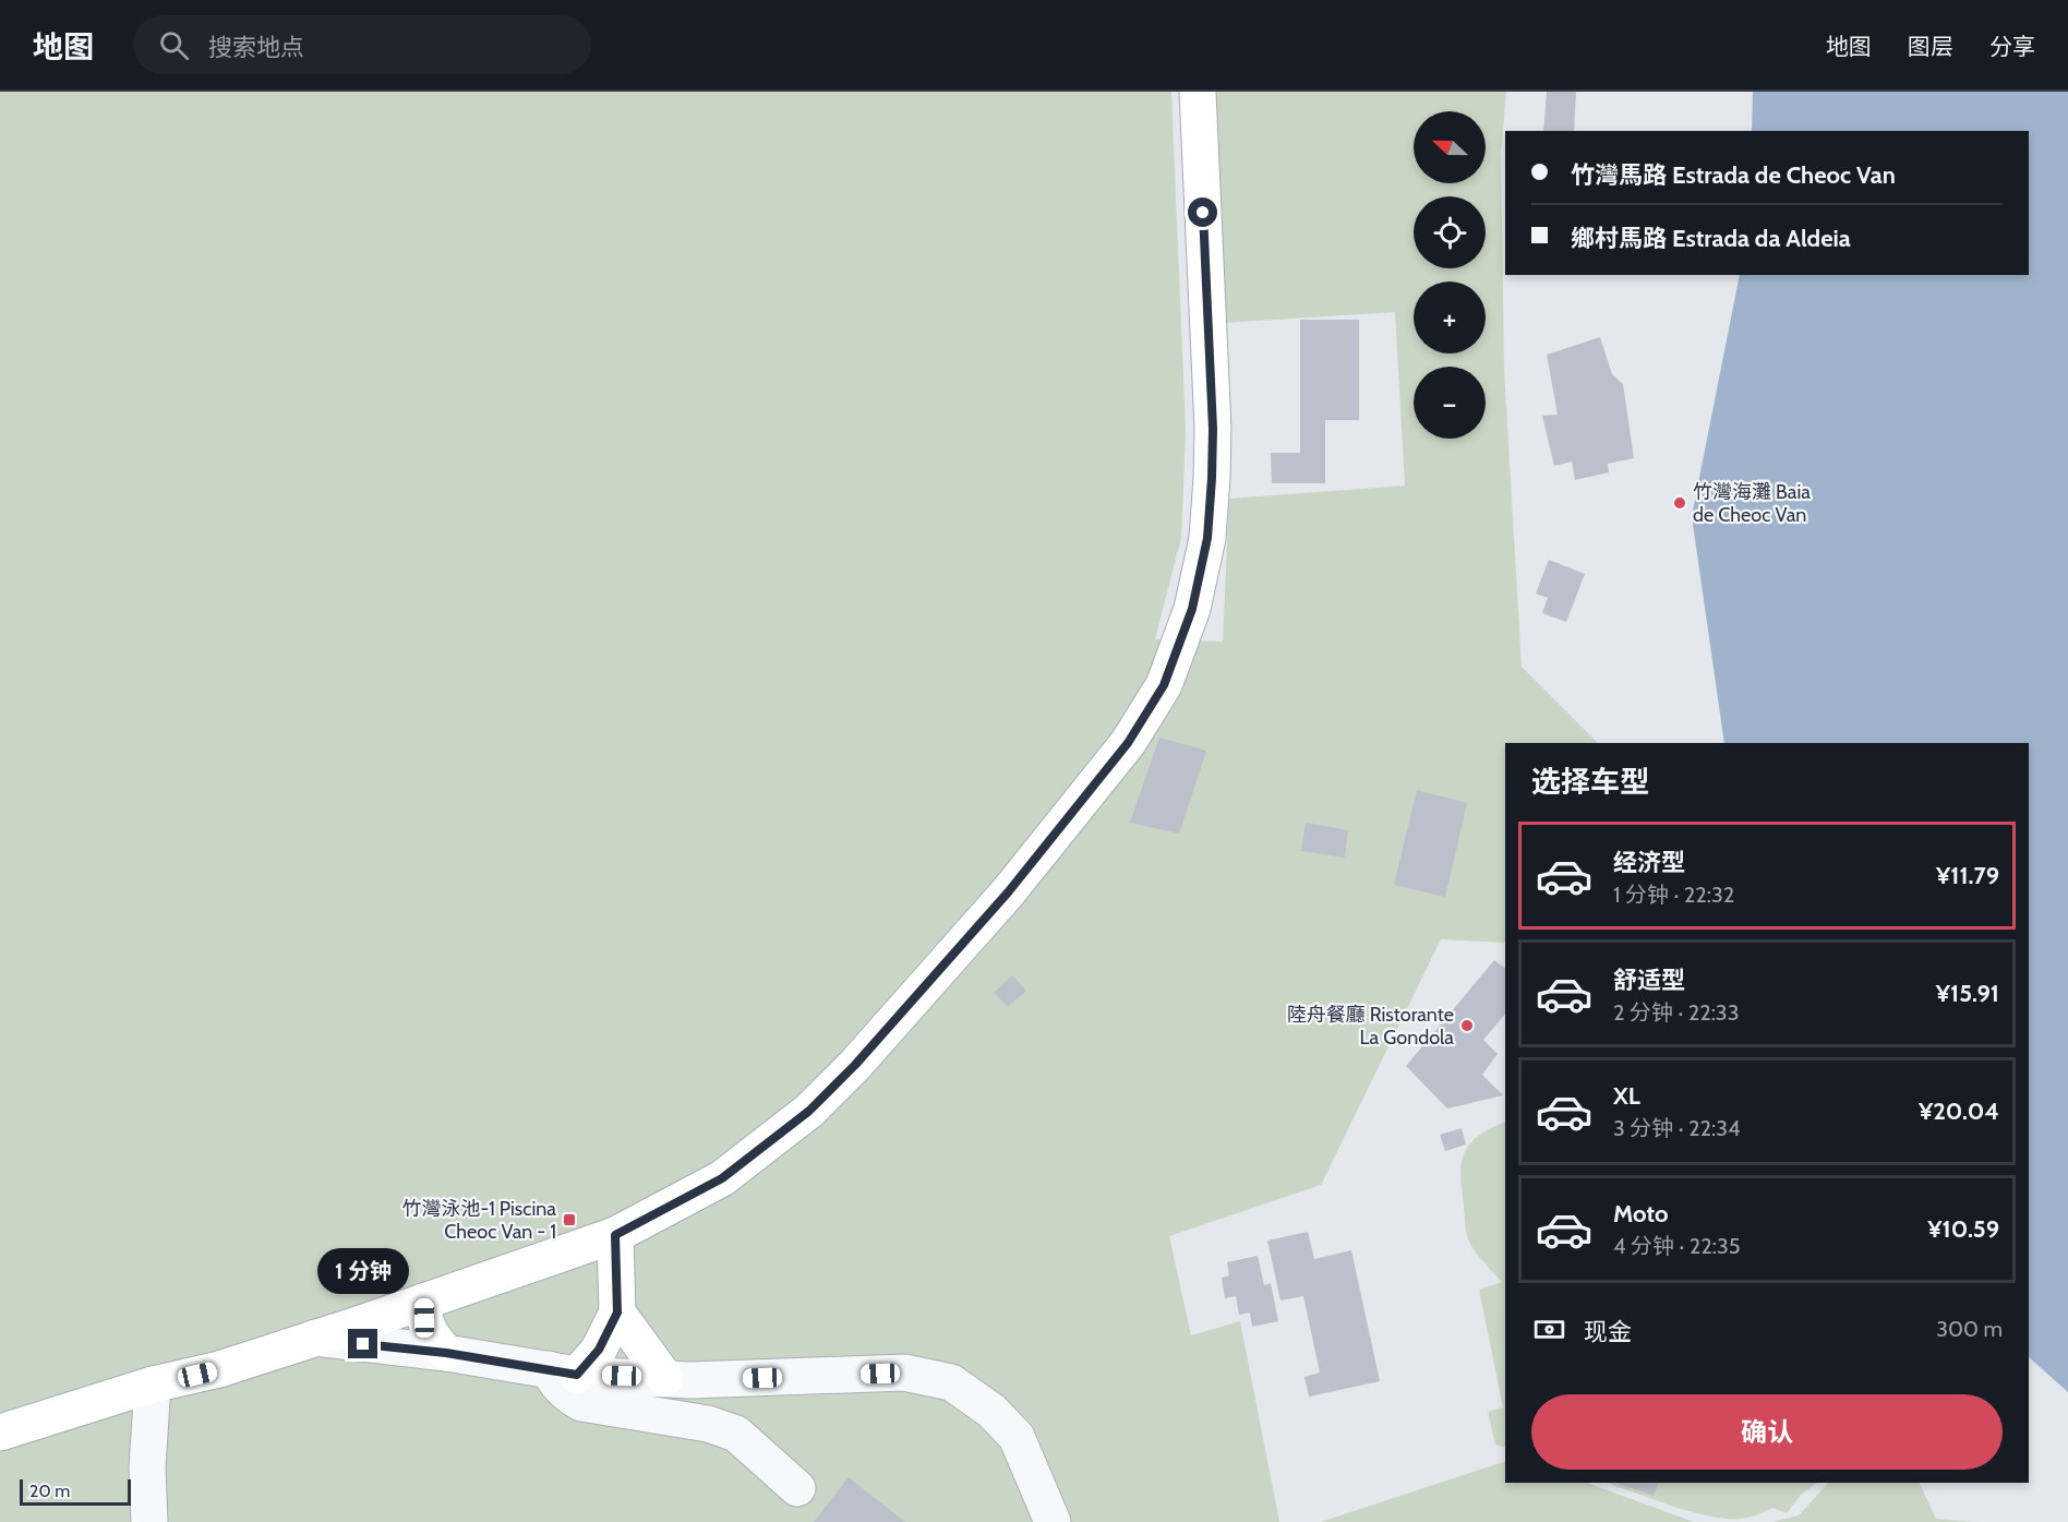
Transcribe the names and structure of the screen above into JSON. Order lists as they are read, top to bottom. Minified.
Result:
{"places":{"other":["竹灣海灘 Baia de Cheoc Van","陸舟餐廳 Ristorante La Gondola"],"transit":["竹灣泳池-1 Piscina Cheoc Van - 1"]},"scale_bar":"20 m","north":"left","page":{"header":"地图","search":"搜索地点","nav":["地图","图层","分享"],"map_buttons":["+","−"],"banner":["竹灣馬路 Estrada de Cheoc Van","鄉村馬路 Estrada da Aldeia"],"heading":"选择车型","list":[{"name":"经济型","note":"1 分钟 · 22:32","value":"¥11.79"},{"name":"舒适型","note":"2 分钟 · 22:33","value":"¥15.91"},{"name":"XL","note":"3 分钟 · 22:34","value":"¥20.04"},{"name":"Moto","note":"4 分钟 · 22:35","value":"¥10.59"}],"bubble":"1 分钟","pay":["现金","300 m"],"buttons":"确认","scale":"20 m"}}
